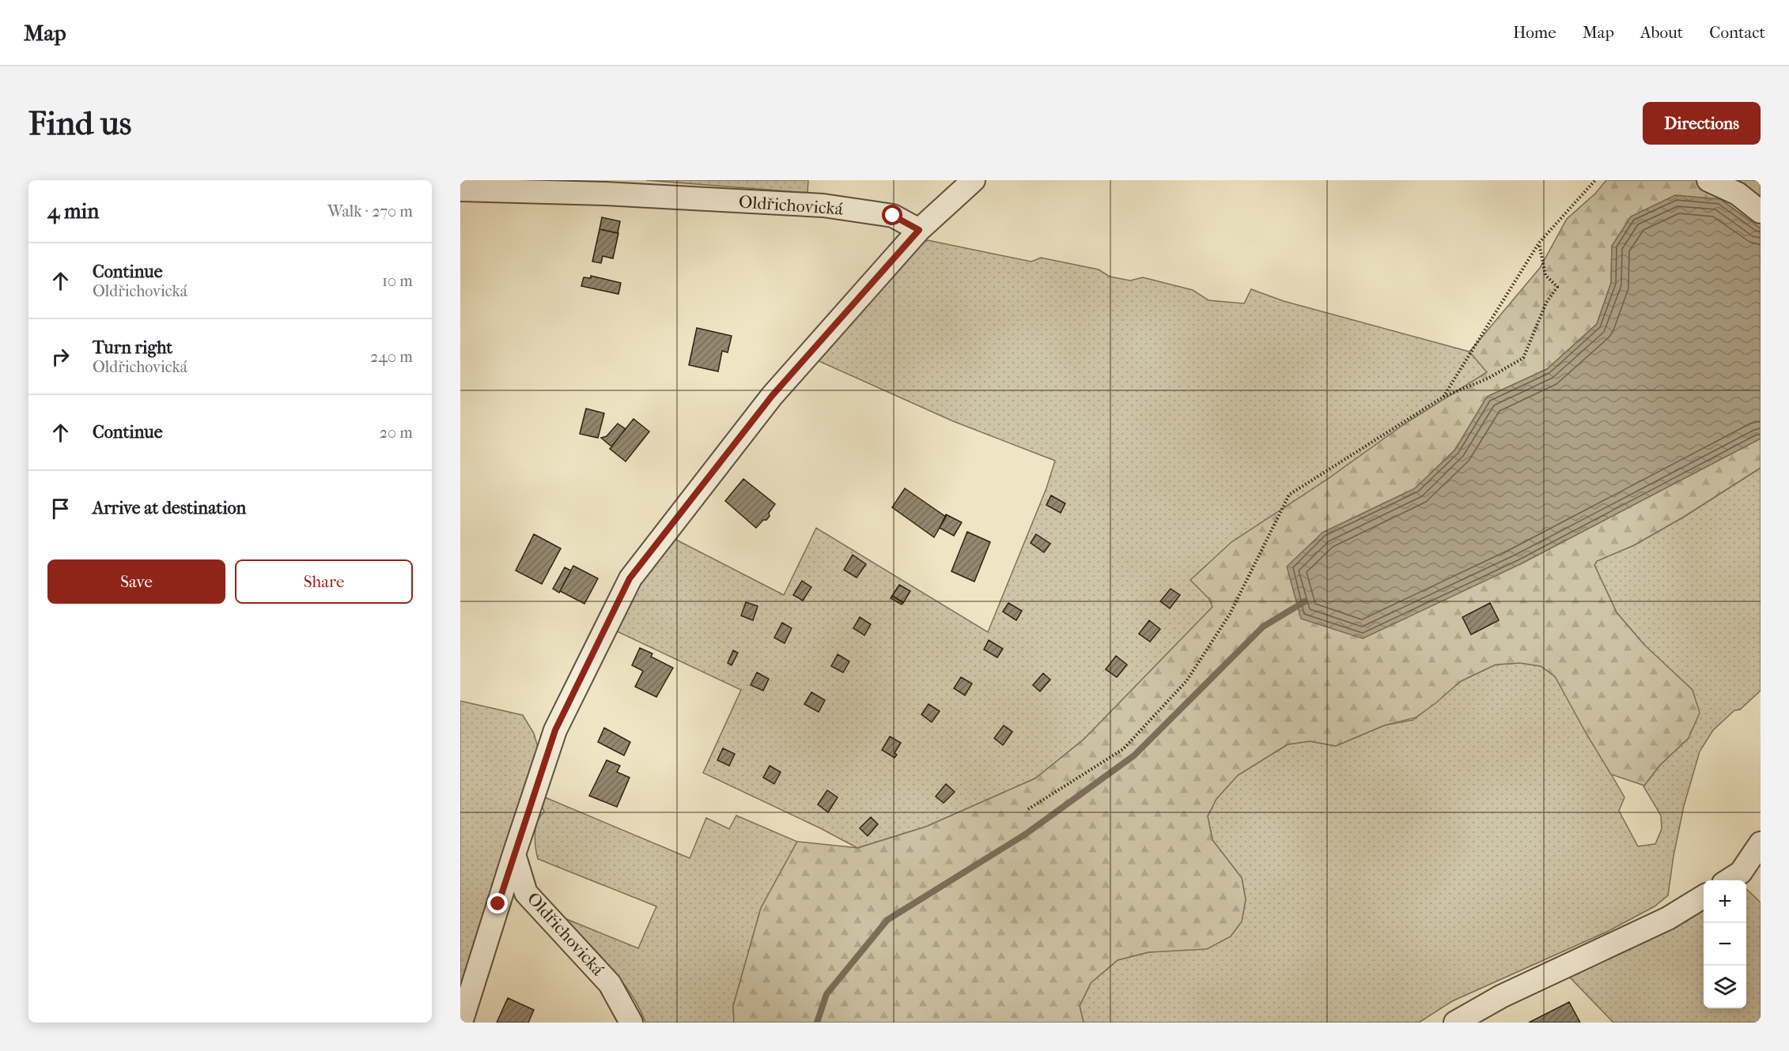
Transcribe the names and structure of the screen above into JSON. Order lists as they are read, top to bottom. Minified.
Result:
{"streets":{"street":["Oldřichovická"]},"page":{"header":"Map","nav":["Home","Map","About","Contact"],"buttons":["Directions",["Save","Share"]],"title":"Find us","heading":["4 min","Walk · 270 m"],"list":[["Continue","Oldřichovická","10 m"],["Turn right","Oldřichovická","240 m"],["Continue","20 m"],"Arrive at destination"],"map_buttons":["+","−"]}}
